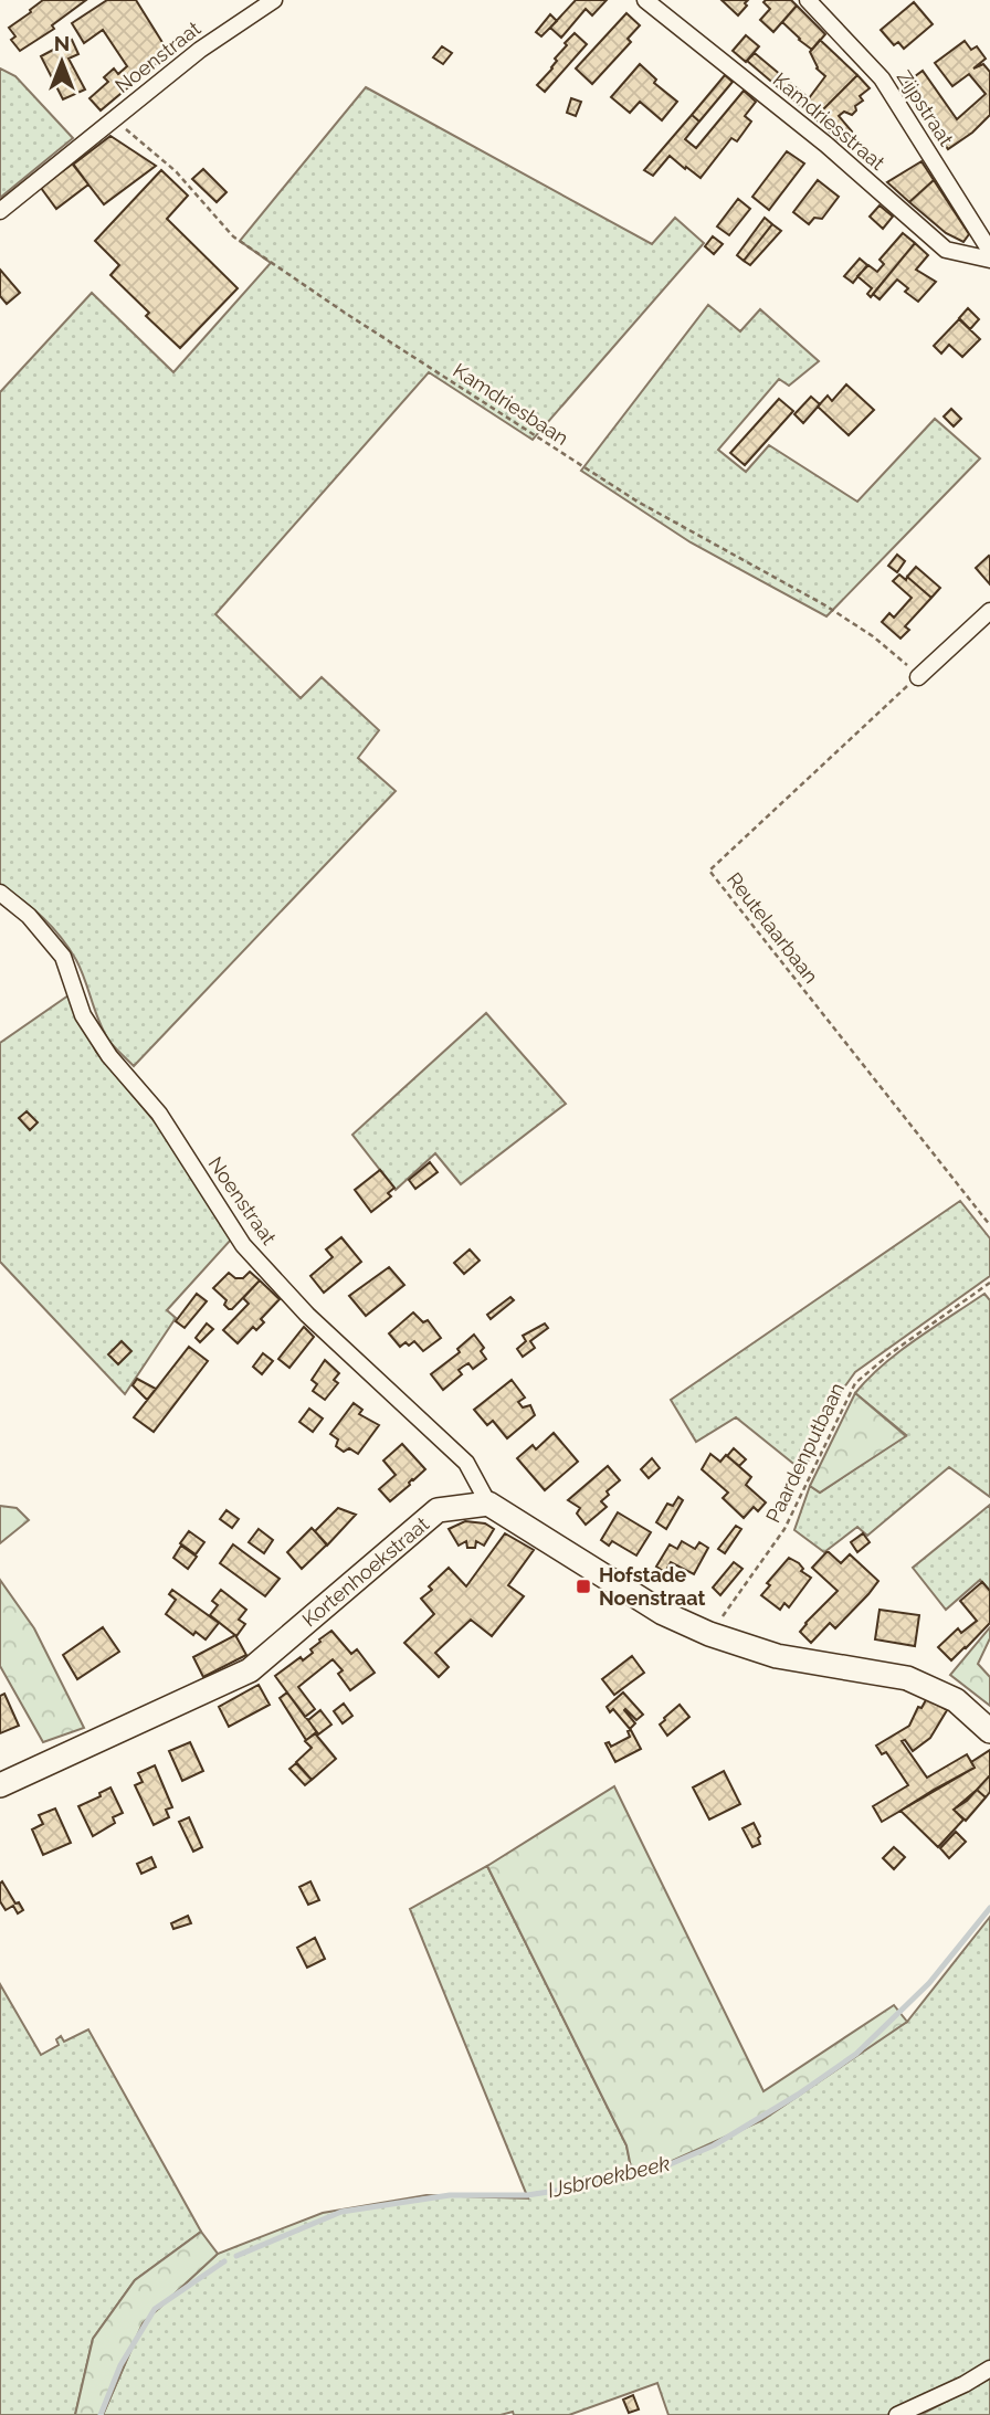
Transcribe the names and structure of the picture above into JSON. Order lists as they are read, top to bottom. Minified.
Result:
{"streets":{"street":["Noenstraat","Zijpstraat","Kamdriesstraat","Kortenhoekstraat"],"path":["Kamdriesbaan","Reutelaarbaan","Paardenputbaan"]},"crossings":[["Noenstraat","Kamdriesbaan"],["Noenstraat","Kortenhoekstraat"],["Kamdriesbaan","Reutelaarbaan"]],"water":["IJsbroekbeek"],"places":{"transit":["Hofstade Noenstraat"]},"north":"top"}
